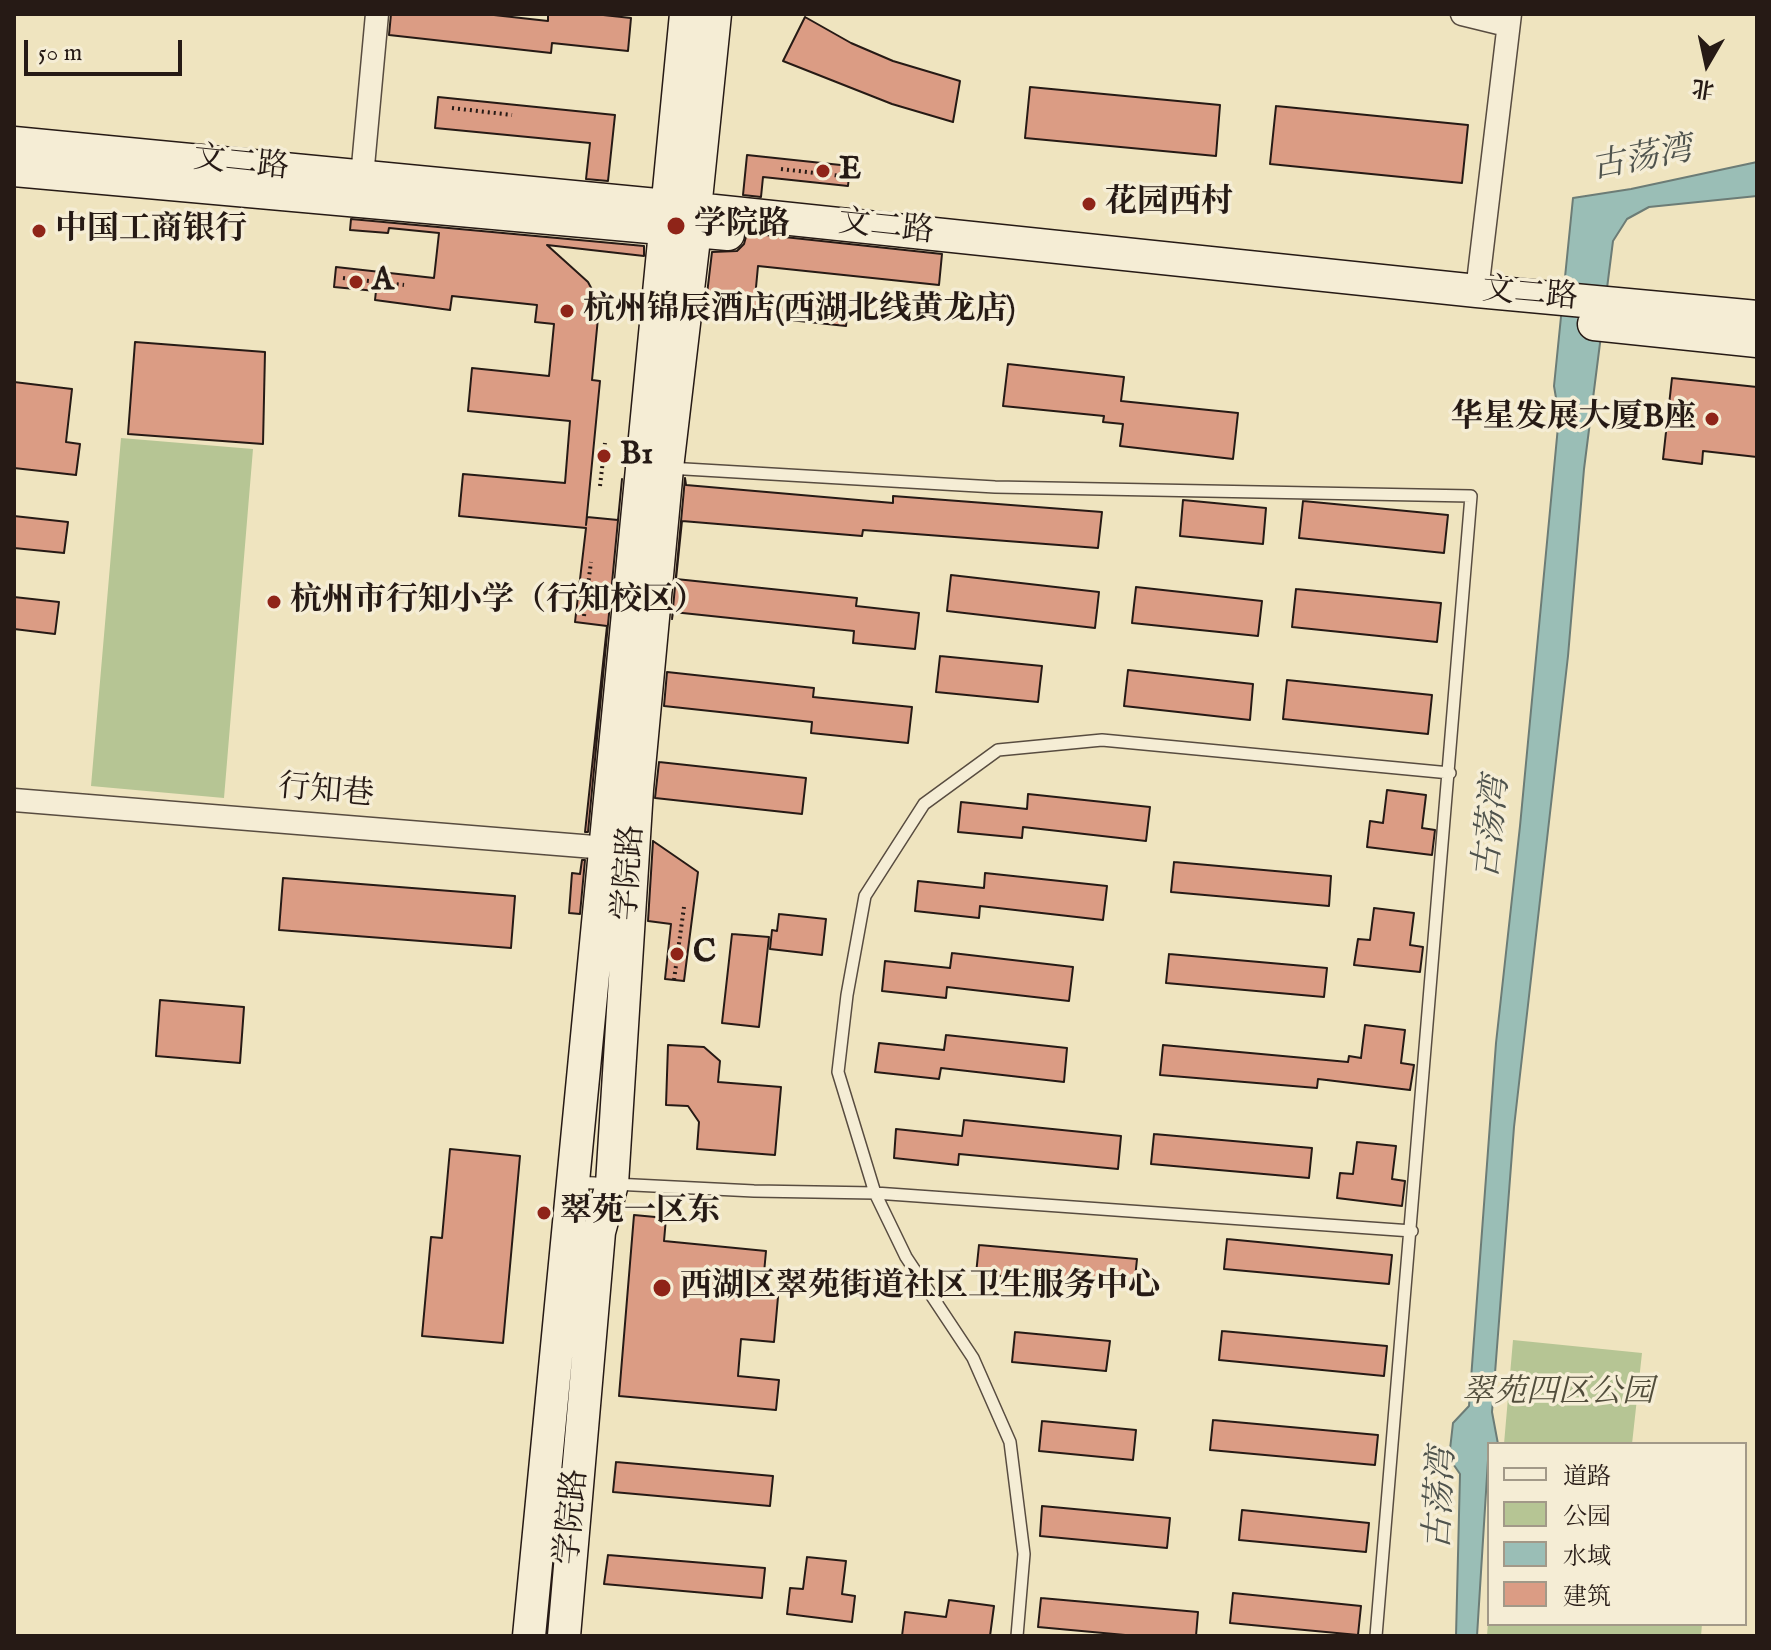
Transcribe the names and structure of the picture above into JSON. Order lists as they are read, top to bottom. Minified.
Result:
{"streets":{"main road":["文二路","学院路"],"street":["行知巷"]},"crossings":[["文二路","学院路"],["行知巷","学院路"]],"water":["古荡湾"],"parks":["翠苑四区公园"],"places":["E","花园西村","学院路","中国工商银行","A","杭州锦辰酒店(西湖北线黄龙店)","华星发展大厦B座","B1","杭州市行知小学（行知校区）","C","翠苑一区东","西湖区翠苑街道社区卫生服务中心"],"legend":["道路","公园","水域","建筑"],"scale_bar":"50 m","north":"bottom"}
